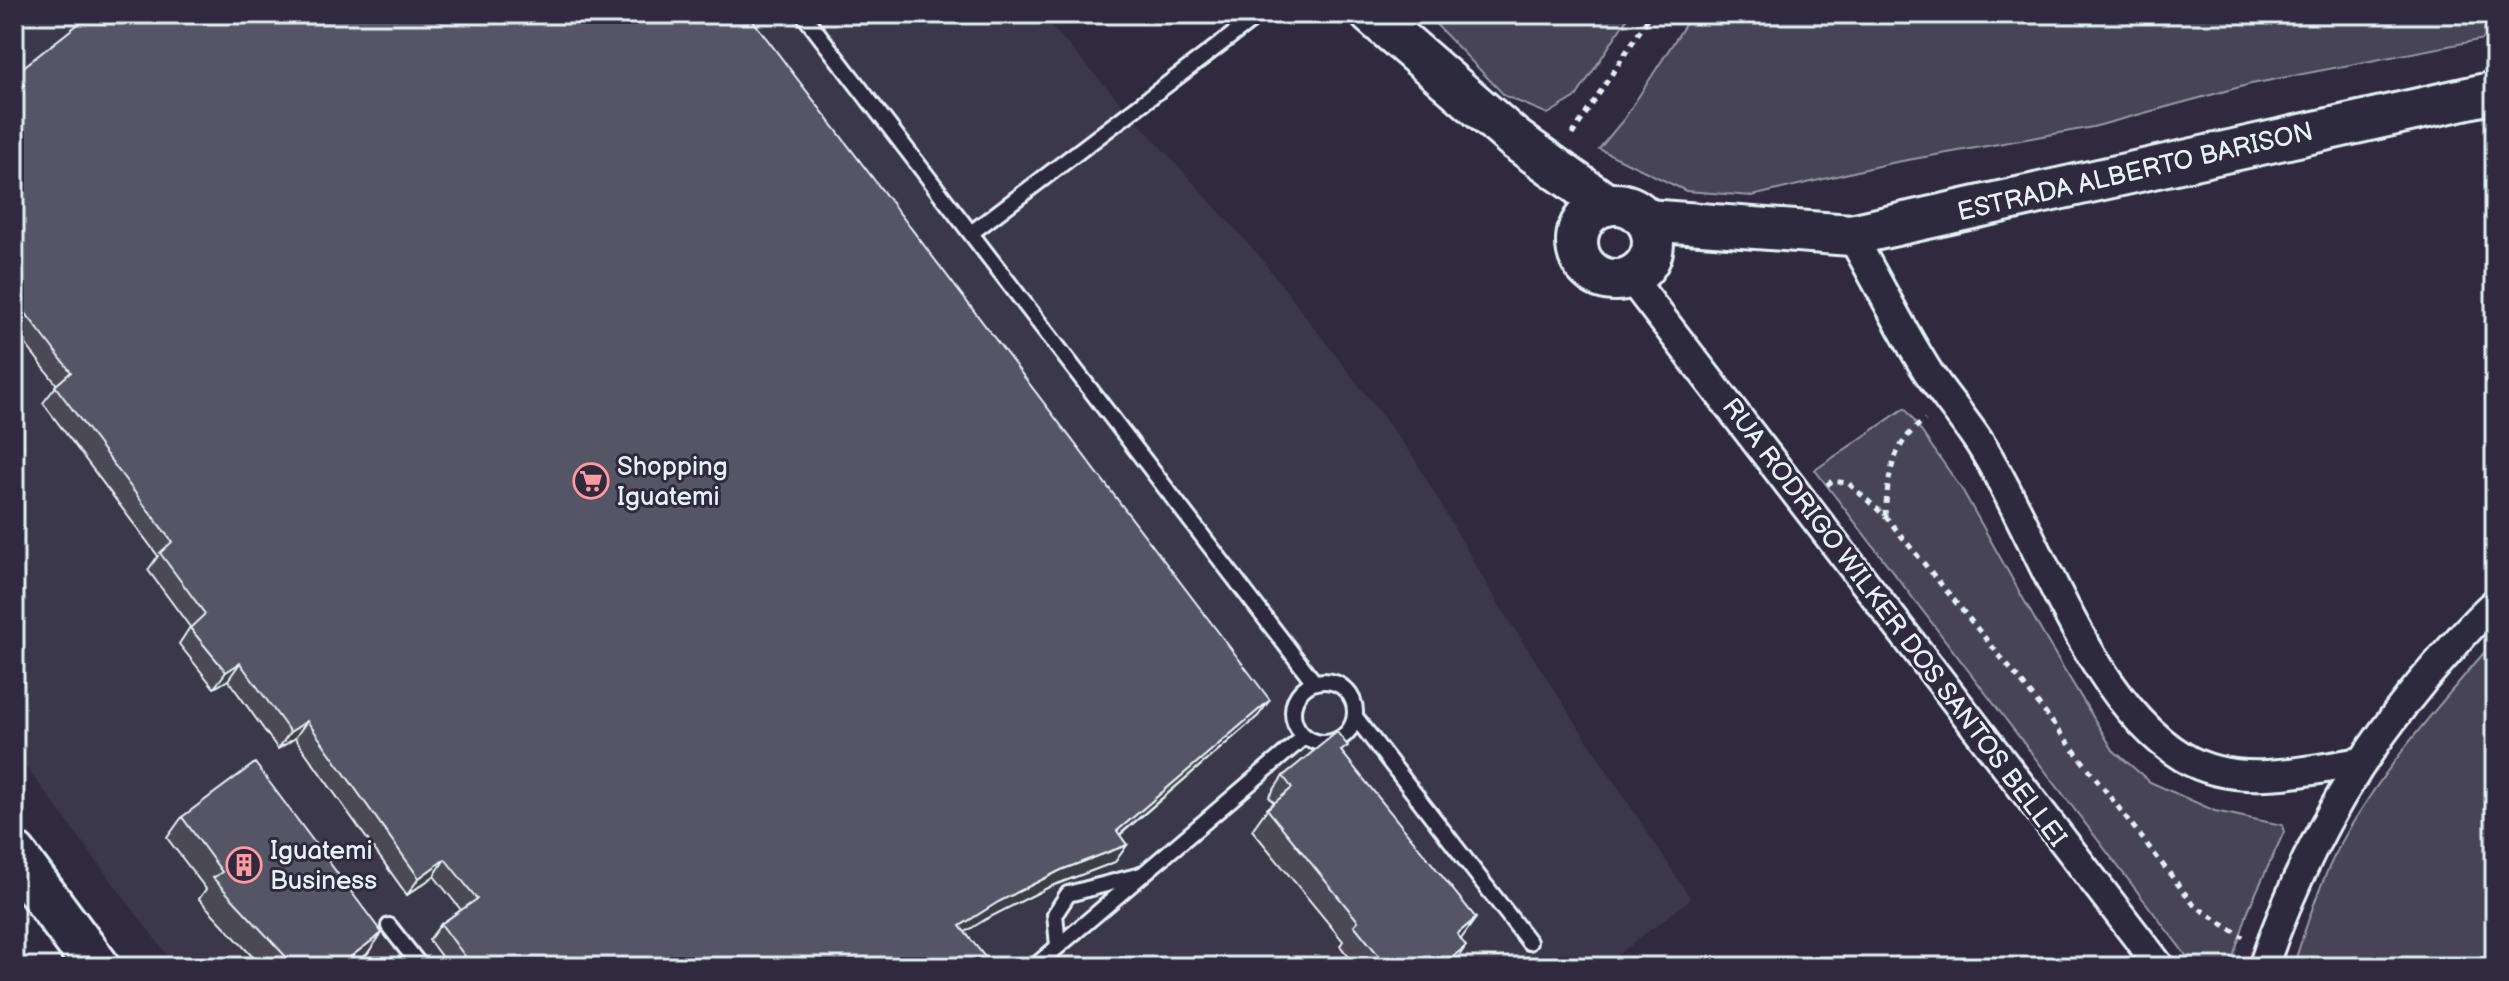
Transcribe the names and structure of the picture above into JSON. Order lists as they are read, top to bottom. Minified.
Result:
{"streets":{"street":["ESTRADA ALBERTO BARISON","RUA RODRIGO WILKER DOS SANTOS BELLEI"]},"crossings":[["ESTRADA ALBERTO BARISON","RUA RODRIGO WILKER DOS SANTOS BELLEI"]],"places":{"supermarket":["Shopping Iguatemi"],"building":["Iguatemi Business"]}}
